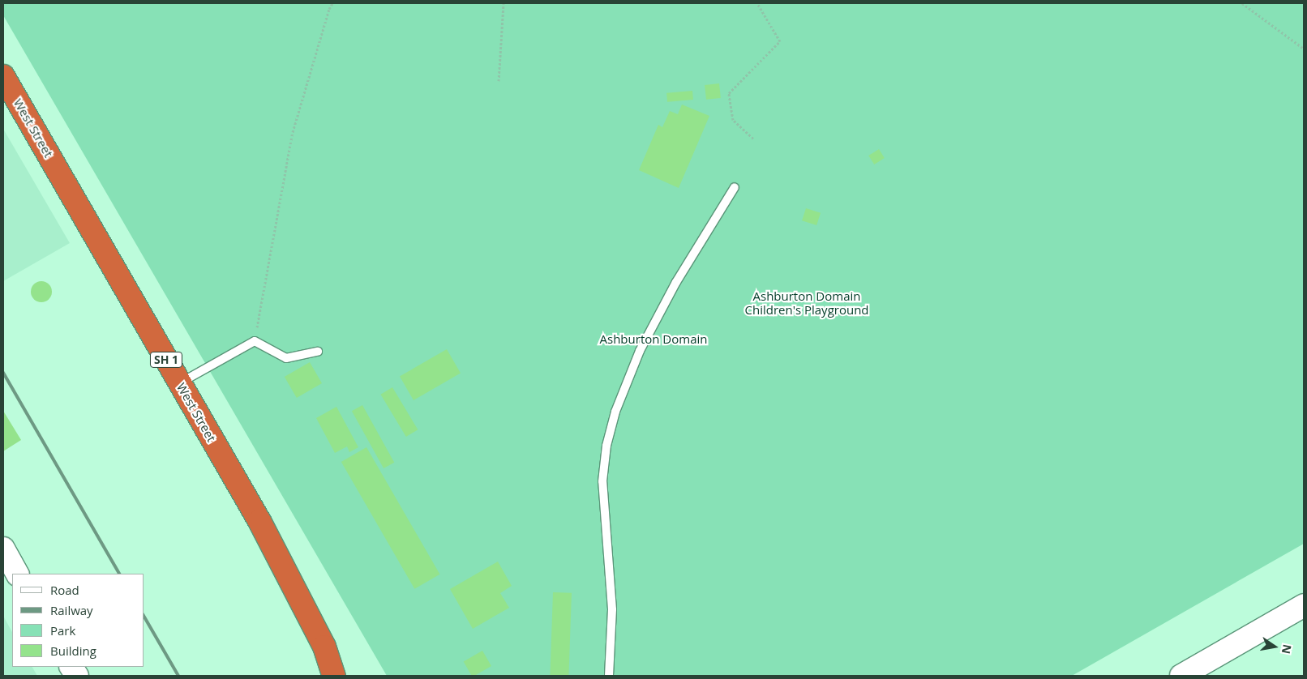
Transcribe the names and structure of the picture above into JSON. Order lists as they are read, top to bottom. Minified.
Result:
{"streets":{"highway":["West Street","SH 1"]},"parks":["Ashburton Domain Children's Playground","Ashburton Domain"],"legend":["Road","Railway","Park","Building"],"north":"right"}
